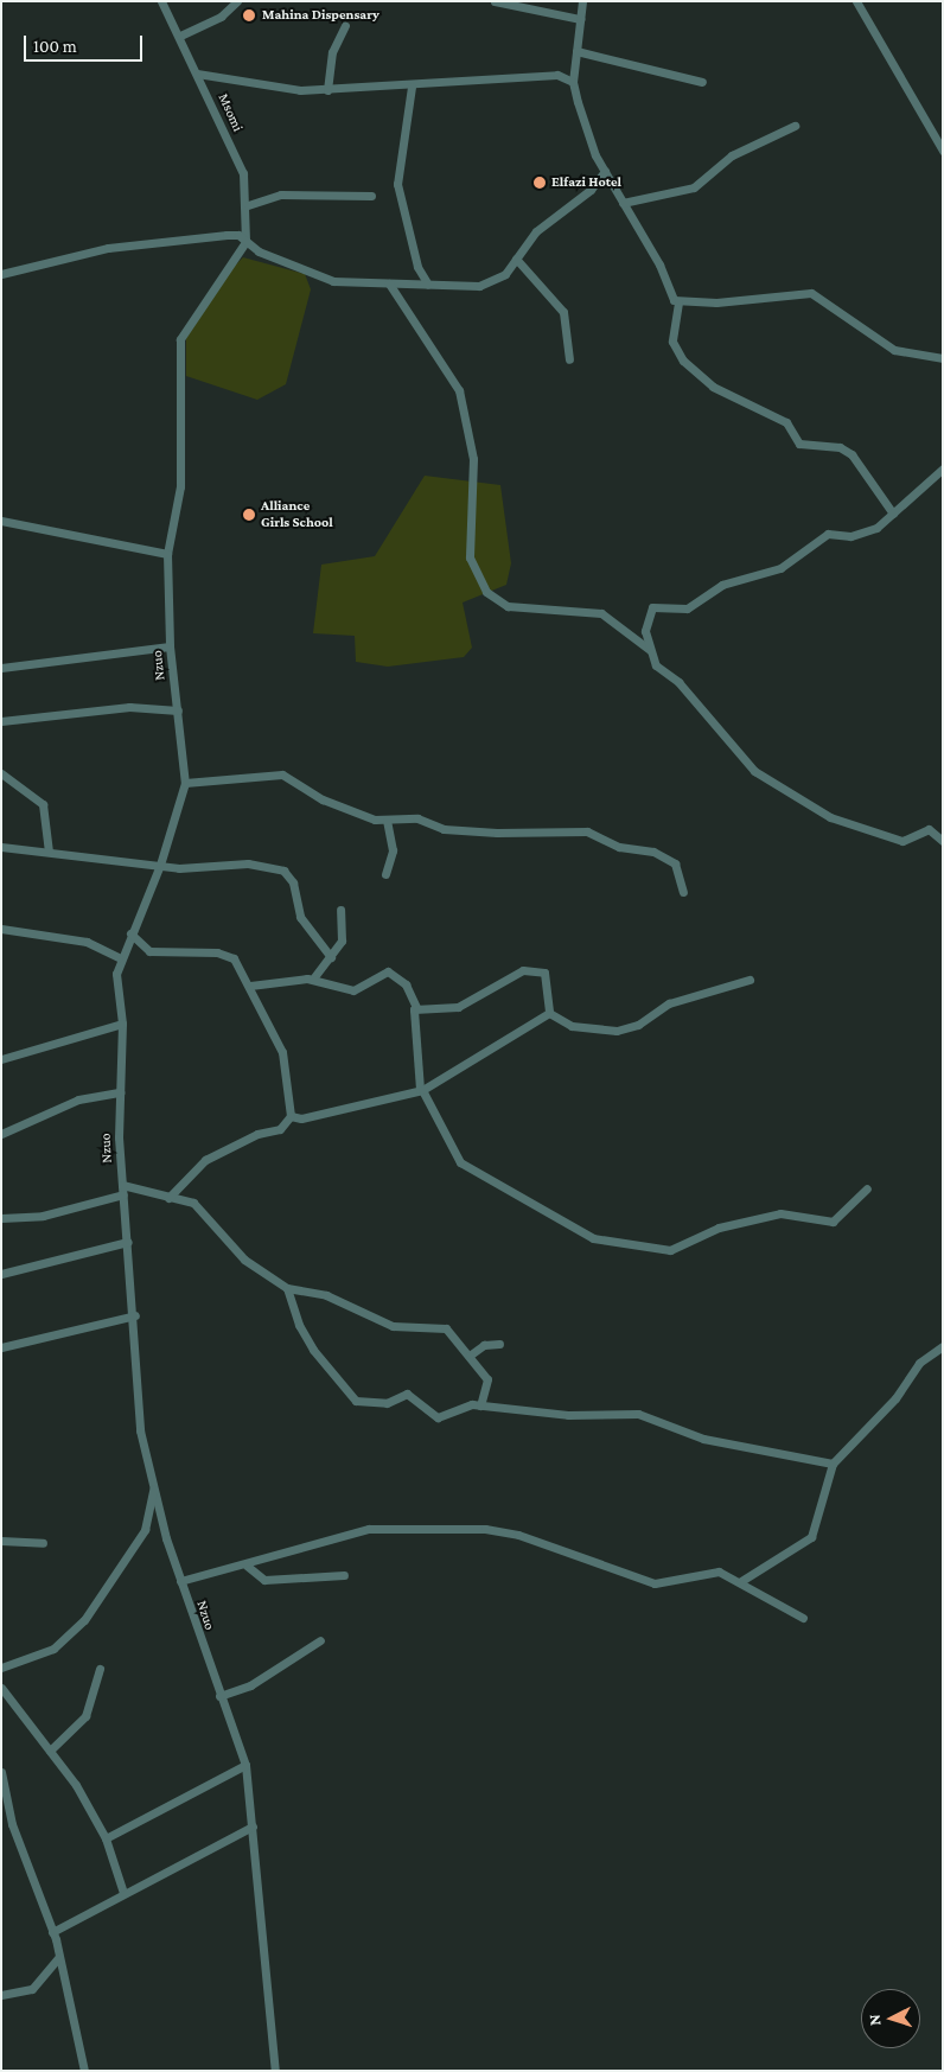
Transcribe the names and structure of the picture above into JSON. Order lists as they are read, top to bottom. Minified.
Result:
{"streets":{"street":["Msomi","Nzuo"]},"crossings":[["Msomi","Nzuo"]],"places":["Mahina Dispensary","Elfazi Hotel","Alliance Girls School"],"scale_bar":"100 m","north":"left"}
